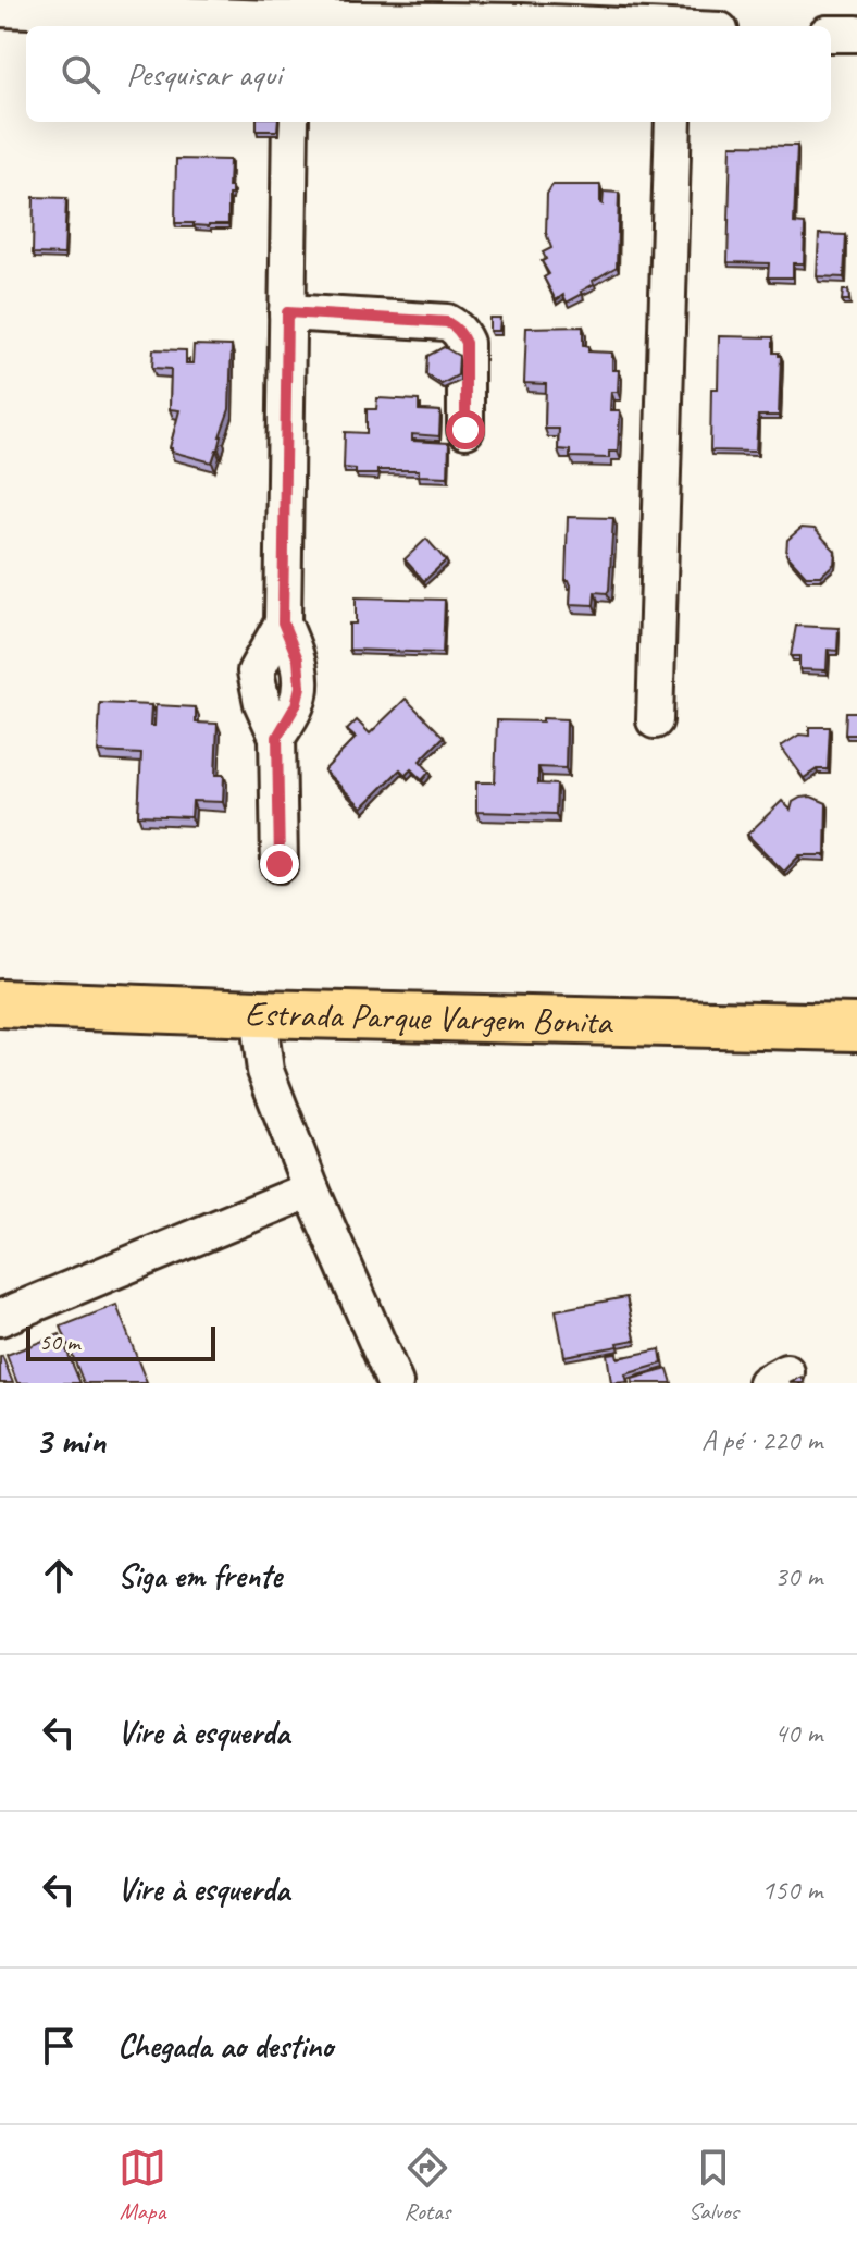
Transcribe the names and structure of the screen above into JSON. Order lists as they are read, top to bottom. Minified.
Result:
{"streets":{"main road":["Estrada Parque Vargem Bonita"]},"scale_bar":"50 m","page":{"search":"Pesquisar aqui","scale":"50 m","heading":["3 min","A pé · 220 m"],"list":[["Siga em frente","30 m"],["Vire à esquerda","40 m"],["Vire à esquerda","150 m"],"Chegada ao destino"],"nav":["Mapa","Rotas","Salvos"]}}
